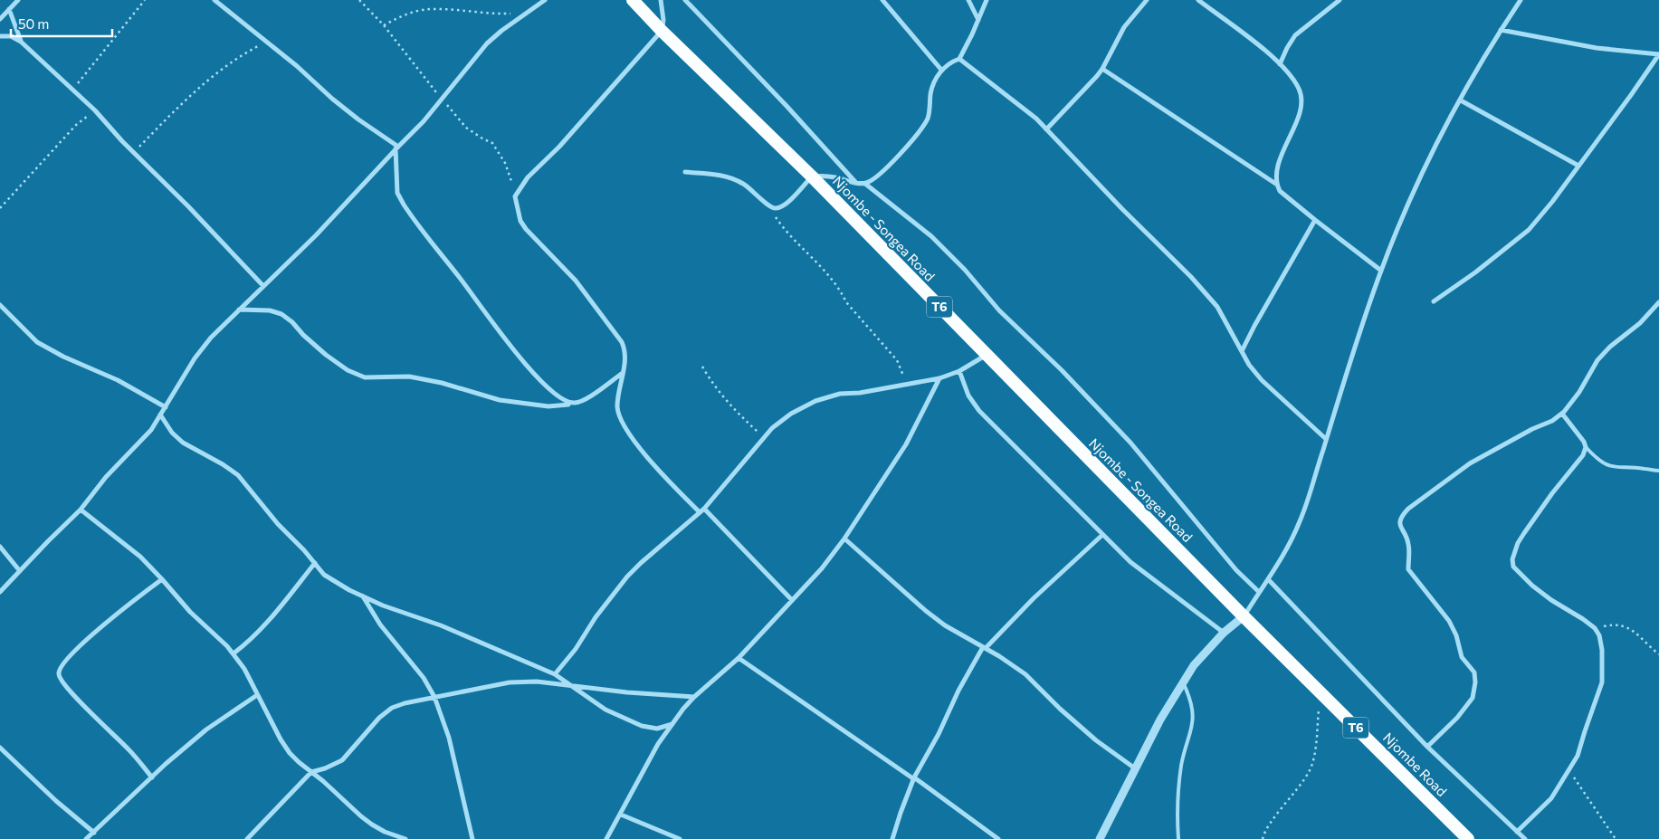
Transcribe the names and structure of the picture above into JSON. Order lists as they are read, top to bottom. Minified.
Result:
{"streets":{"highway":["Njombe - Songea Road","T6","Njombe Road"]},"crossings":[["Njombe - Songea Road","Njombe Road"]],"scale_bar":"50 m"}
